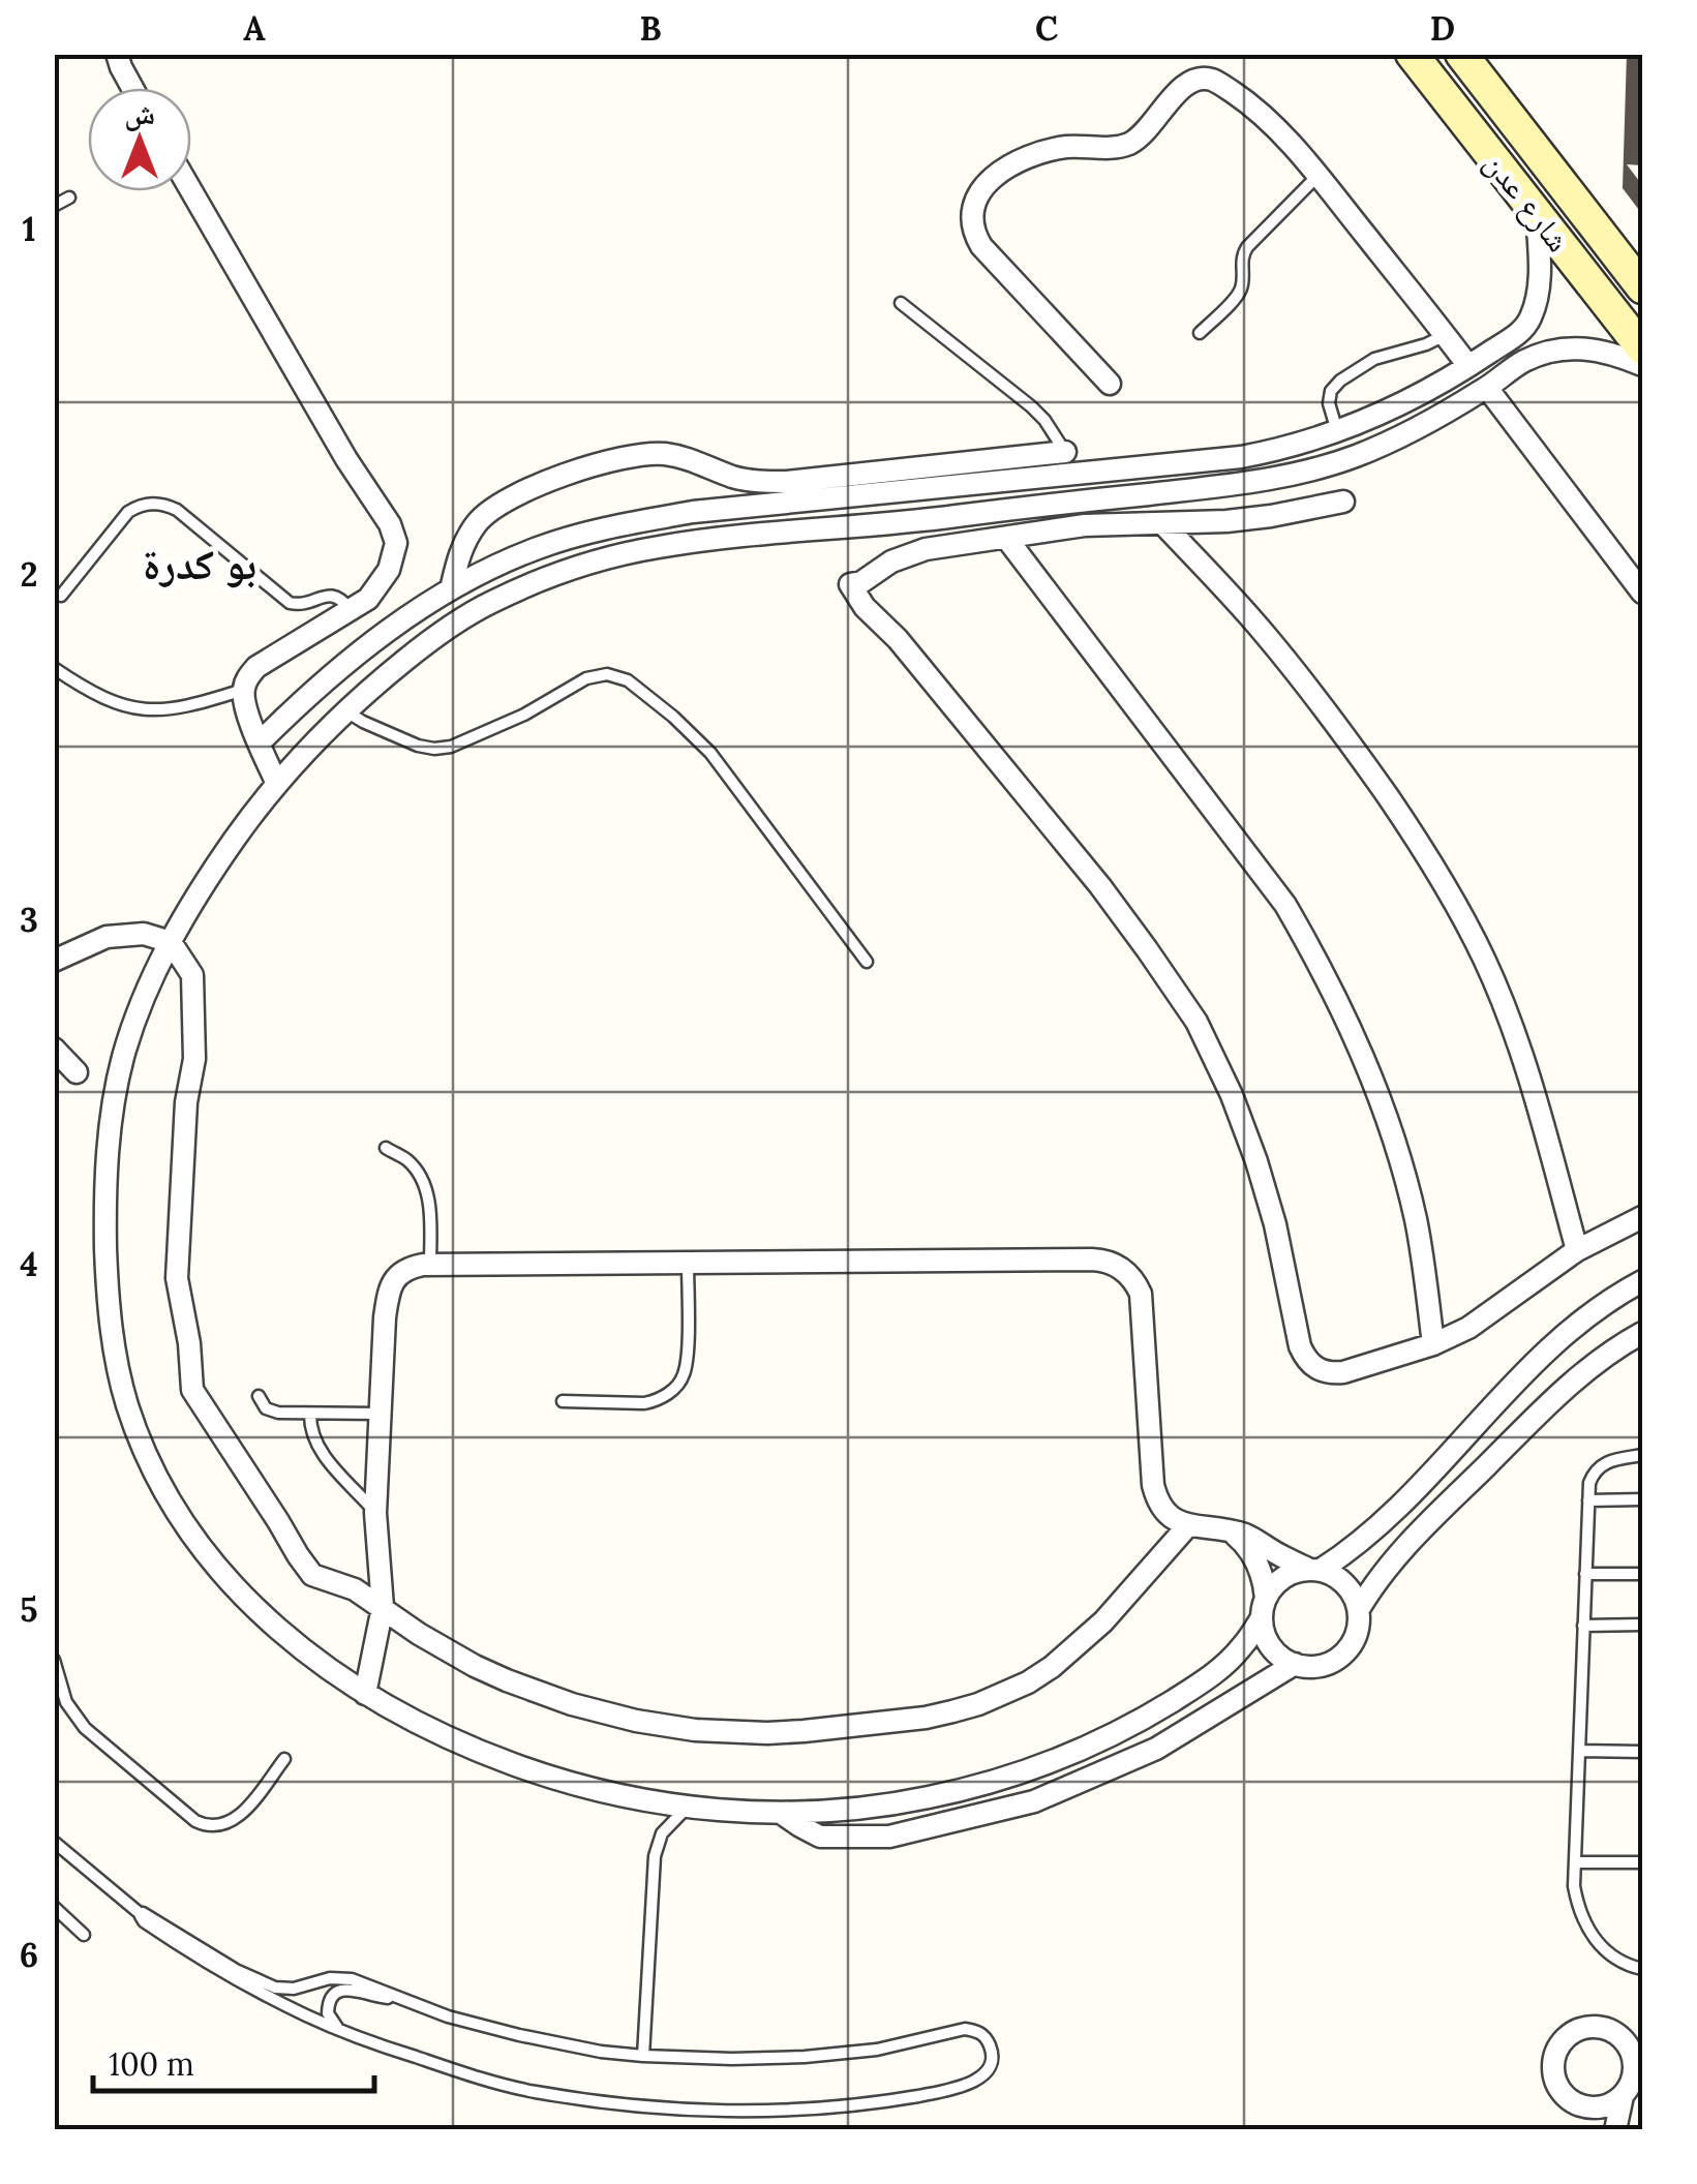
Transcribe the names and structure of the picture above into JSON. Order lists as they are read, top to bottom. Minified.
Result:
{"streets":{"street":["شارع عدن"]},"districts":["بو كدرة"],"scale_bar":"100 m","north":"top","grid":{"columns":["A","B","C","D"],"rows":["1","2","3","4","5","6"]}}
